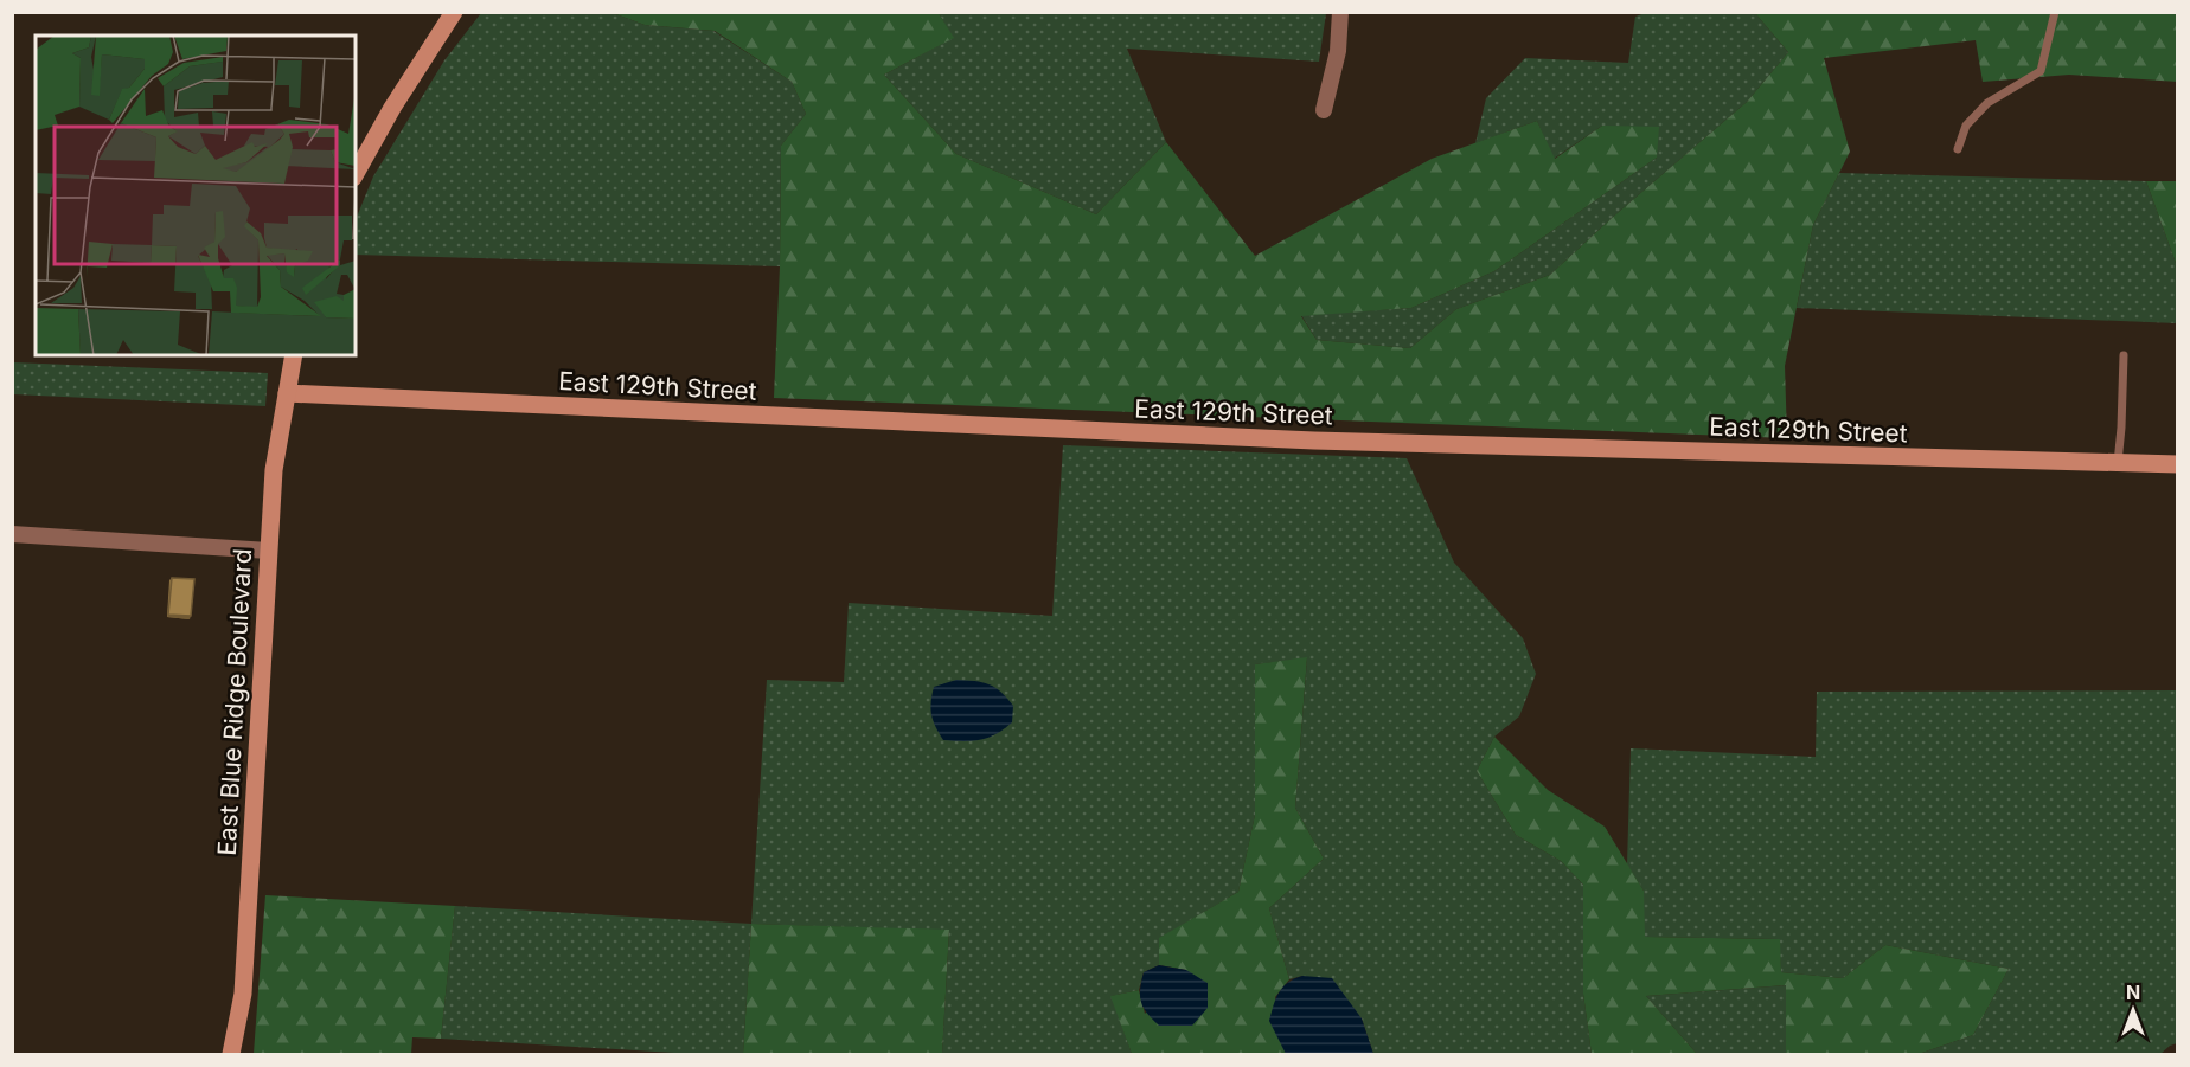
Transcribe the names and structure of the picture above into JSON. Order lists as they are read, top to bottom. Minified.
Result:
{"streets":{"main road":["East 129th Street","East Blue Ridge Boulevard"]},"crossings":[["East 129th Street","East Blue Ridge Boulevard"]],"north":"top"}
